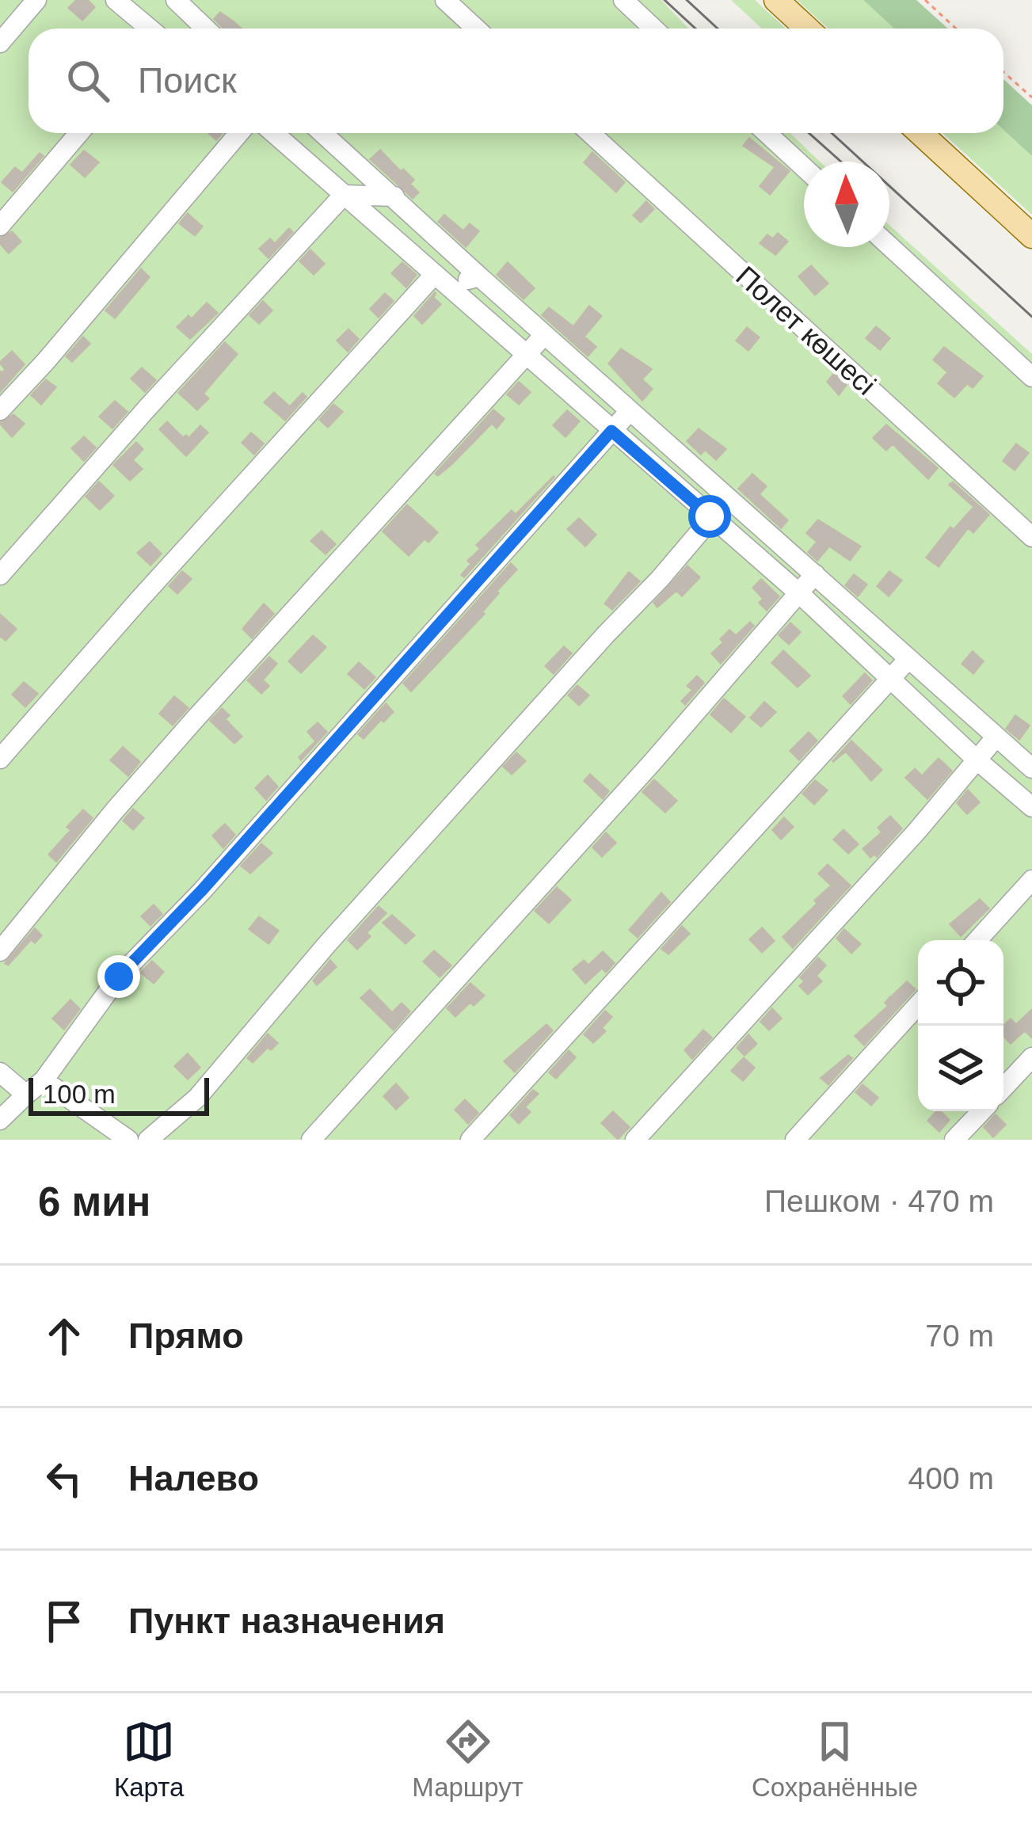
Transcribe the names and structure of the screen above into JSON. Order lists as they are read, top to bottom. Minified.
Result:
{"streets":{"street":["Полет көшесі"]},"scale_bar":"100 m","north":"top","page":{"search":"Поиск","scale":"100 m","heading":["6 мин","Пешком · 470 m"],"list":[["Прямо","70 m"],["Налево","400 m"],"Пункт назначения"],"nav":["Карта","Маршрут","Сохранённые"]}}
